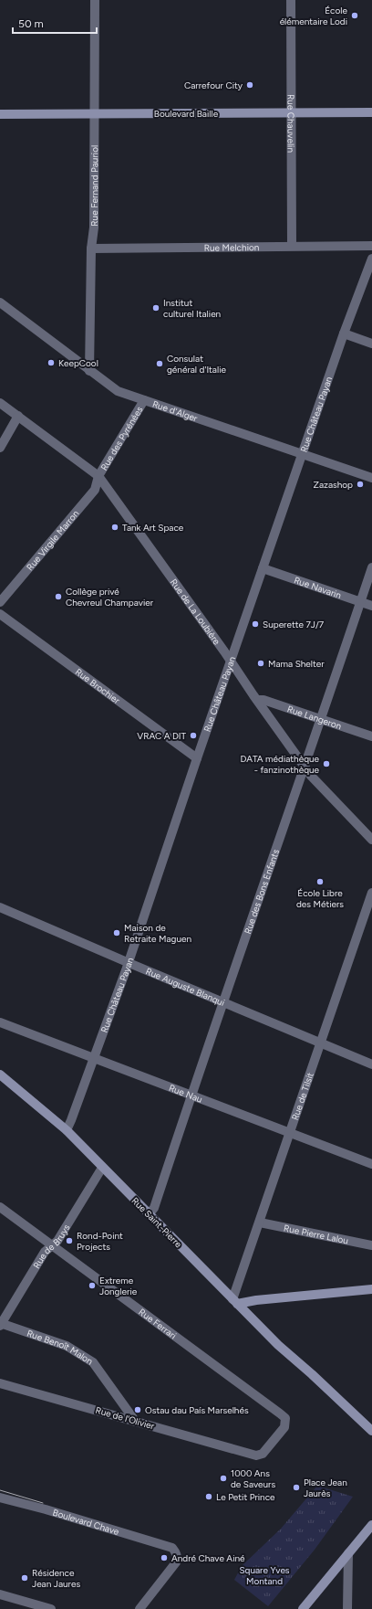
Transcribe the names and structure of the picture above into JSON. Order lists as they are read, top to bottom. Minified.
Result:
{"streets":{"street":["Boulevard Baille","Rue Chauvelin","Rue Fernand Pauriol","Rue Melchion","Rue d'Alger","Rue Château Payan","Rue des Pyrénées","Rue Virgile Marron","Rue Navarin","Rue de La Loubière","Rue Brochier","Rue Langeron","Rue des Bons Enfants","Rue Auguste Blanqui","Rue Nau","Rue de Tilsit","Rue Saint-Pierre","Rue Pierre Lalou","Rue de Bruys","Rue Ferrari","Rue Benoît Malon","Rue de l'Olivier","Boulevard Chave"]},"crossings":[["Boulevard Baille","Rue Chauvelin"],["Boulevard Baille","Rue Fernand Pauriol"],["Rue Chauvelin","Rue Melchion"],["Rue Fernand Pauriol","Rue Melchion"],["Rue Fernand Pauriol","Rue d'Alger"],["Rue d'Alger","Rue Château Payan"],["Rue d'Alger","Rue des Pyrénées"],["Rue Château Payan","Rue Navarin"],["Rue Château Payan","Rue de La Loubière"],["Rue Château Payan","Rue Brochier"],["Rue Château Payan","Rue Auguste Blanqui"],["Rue Château Payan","Rue Nau"],["Rue Château Payan","Rue Saint-Pierre"],["Rue des Pyrénées","Rue Virgile Marron"],["Rue des Pyrénées","Rue de La Loubière"],["Rue Virgile Marron","Rue de La Loubière"],["Rue Navarin","Rue des Bons Enfants"],["Rue de La Loubière","Rue Langeron"],["Rue de La Loubière","Rue des Bons Enfants"],["Rue Langeron","Rue des Bons Enfants"],["Rue des Bons Enfants","Rue Auguste Blanqui"],["Rue des Bons Enfants","Rue Nau"],["Rue des Bons Enfants","Rue Saint-Pierre"],["Rue Auguste Blanqui","Rue de Tilsit"],["Rue Nau","Rue de Tilsit"],["Rue de Tilsit","Rue Saint-Pierre"],["Rue de Tilsit","Rue Pierre Lalou"],["Rue Saint-Pierre","Rue de Bruys"],["Rue de Bruys","Rue Ferrari"],["Rue de Bruys","Rue Benoît Malon"],["Rue Ferrari","Rue de l'Olivier"],["Rue Benoît Malon","Rue de l'Olivier"]],"parks":["Square Yves Montand"],"places":["École élémentaire Lodi","Carrefour City","Institut culturel Italien","KeepCool","Consulat général d'Italie","Zazashop","Tank Art Space","Collège privé Chevreul Champavier","Superette 7J/7","Mama Shelter","VRAC A DIT","DATA médiathèque - fanzinothèque","École Libre des Métiers","Maison de Retraite Maguen","Rond-Point Projects","Extreme Jonglerie","Ostau dau País Marselhés","1000 Ans de Saveurs","Place Jean Jaurès","Le Petit Prince","André Chave Ainé","Résidence Jean Jaures"],"scale_bar":"50 m"}
